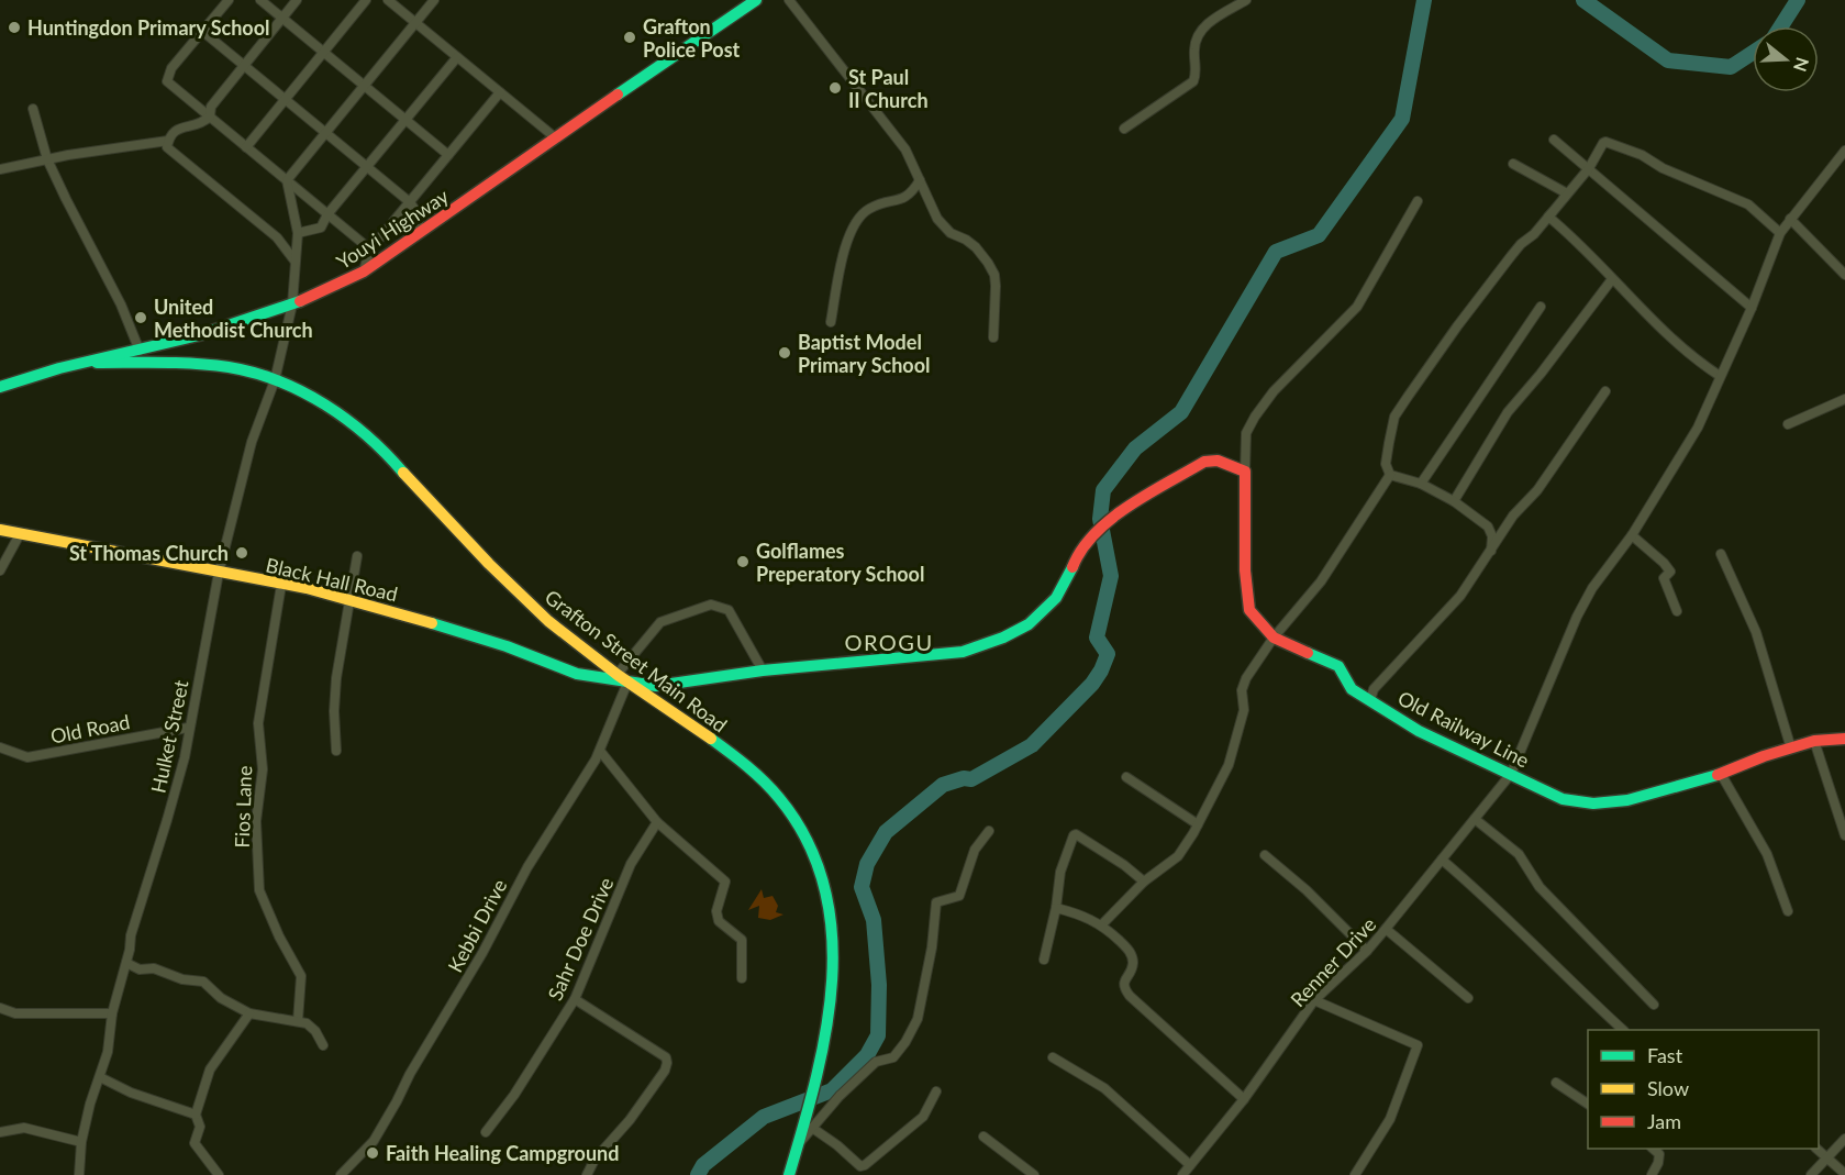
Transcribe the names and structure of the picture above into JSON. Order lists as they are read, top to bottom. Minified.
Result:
{"streets":{"street":["Youyi Highway","Black Hall Road","Grafton Street Main Road","Old Road","Old Railway Line","Hulket Street","Fios Lane","Kebbi Drive","Sahr Doe Drive","Renner Drive"]},"crossings":[["Youyi Highway","Grafton Street Main Road"],["Youyi Highway","Hulket Street"],["Black Hall Road","Grafton Street Main Road"],["Black Hall Road","Old Railway Line"],["Black Hall Road","Hulket Street"],["Black Hall Road","Fios Lane"],["Black Hall Road","Kebbi Drive"],["Grafton Street Main Road","Hulket Street"],["Grafton Street Main Road","Kebbi Drive"],["Old Road","Hulket Street"],["Old Railway Line","Renner Drive"]],"districts":["OROGU"],"places":["Huntingdon Primary School","Grafton Police Post","St Paul II Church","United Methodist Church","Baptist Model Primary School","St Thomas Church","Golflames Preperatory School","Faith Healing Campground"],"legend":["Fast","Slow","Jam"],"north":"right"}
